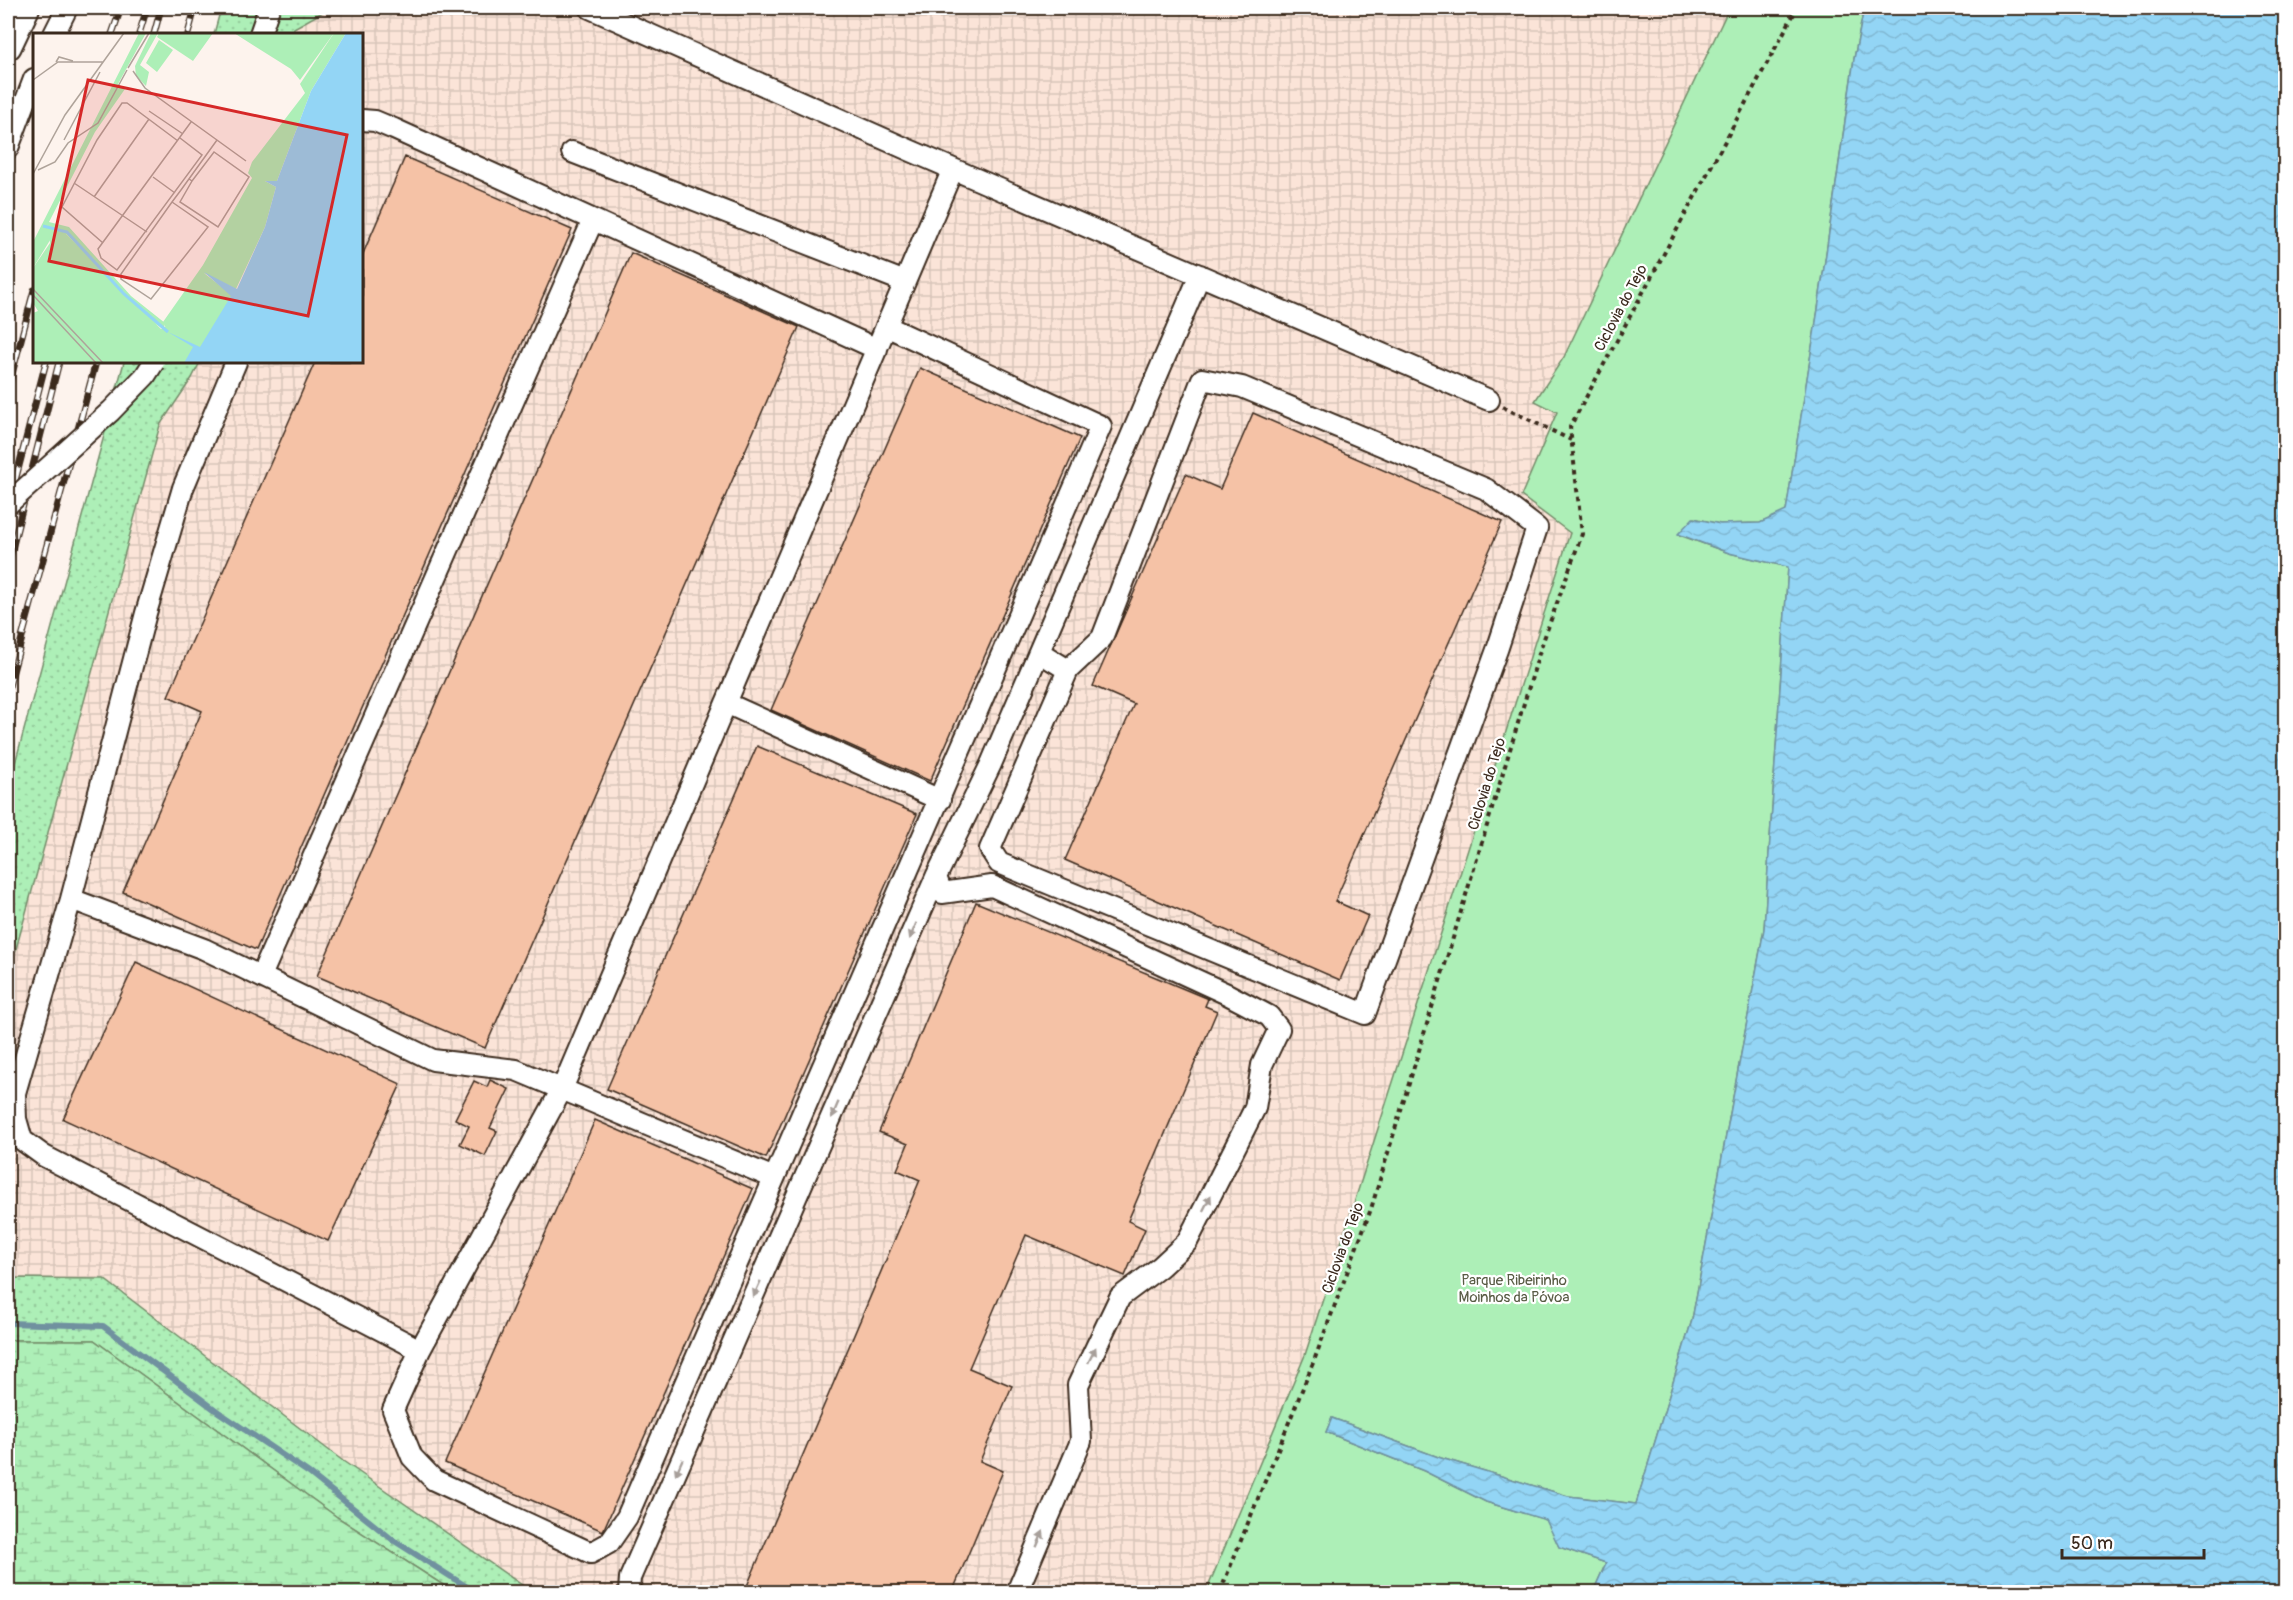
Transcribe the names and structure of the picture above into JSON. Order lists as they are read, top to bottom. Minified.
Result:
{"streets":{"path":["Ciclovia do Tejo"]},"parks":["Parque Ribeirinho Moinhos da Póvoa"],"scale_bar":"50 m"}
